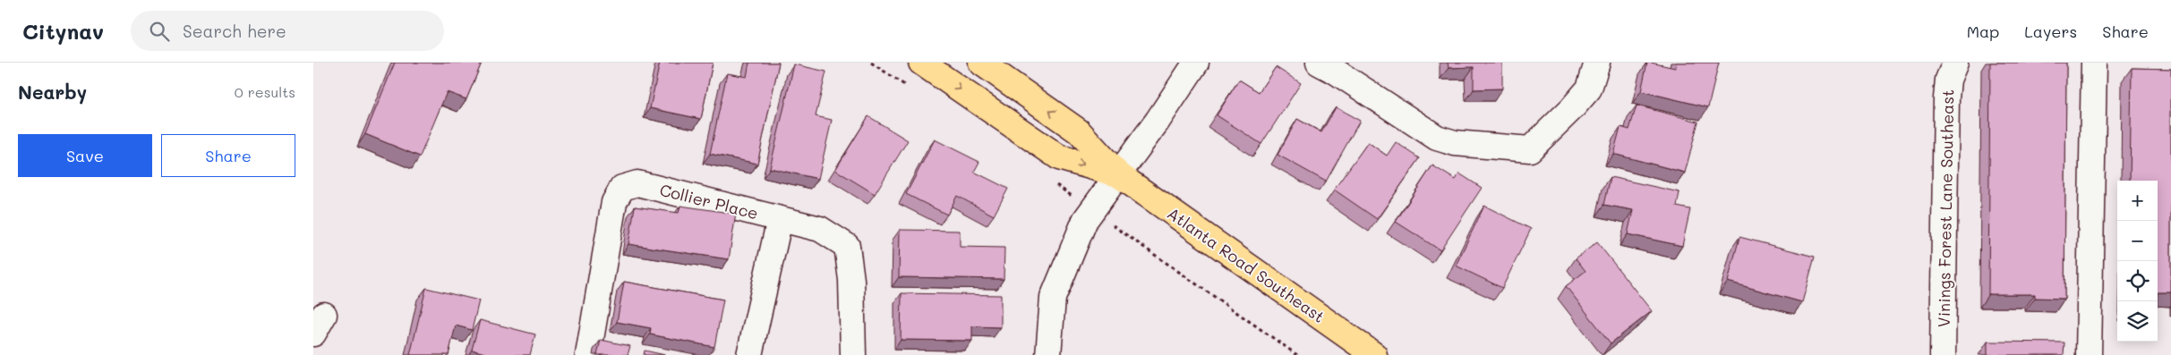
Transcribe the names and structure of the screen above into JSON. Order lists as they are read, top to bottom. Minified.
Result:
{"streets":{"main road":["Atlanta Road Southeast"],"street":["Collier Place","Vinings Forest Lane Southeast"]},"page":{"header":"Citynav","search":"Search here","nav":["Map","Layers","Share"],"heading":["Nearby","0 results"],"buttons":["Save","Share"],"map_buttons":["+","−"]}}
